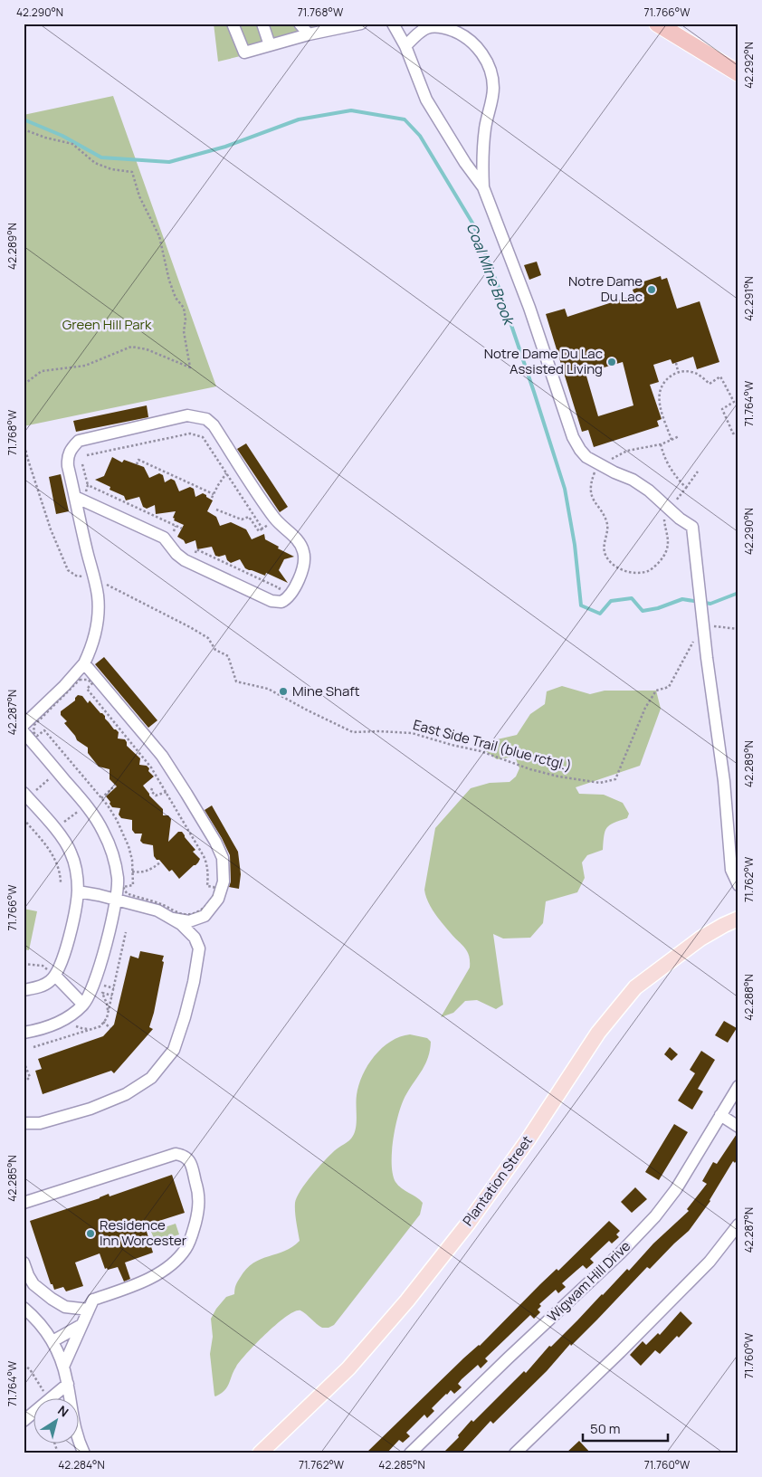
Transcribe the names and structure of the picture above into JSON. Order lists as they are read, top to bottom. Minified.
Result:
{"streets":{"main road":["Plantation Street"],"street":["Wigwam Hill Drive"],"path":["East Side Trail (blue rctgl.)"]},"water":["Coal Mine Brook"],"parks":["Green Hill Park"],"places":["Notre Dame Du Lac","Notre Dame Du Lac Assisted Living","Mine Shaft","Residence Inn Worcester"],"scale_bar":"50 m","north":"top right","coordinates":["42.290°N","71.768°W","71.766°W","42.292°N","42.289°N","42.291°N","71.764°W","42.287°N","71.762°W","42.288°N","42.285°N","71.760°W","42.284°N"]}
